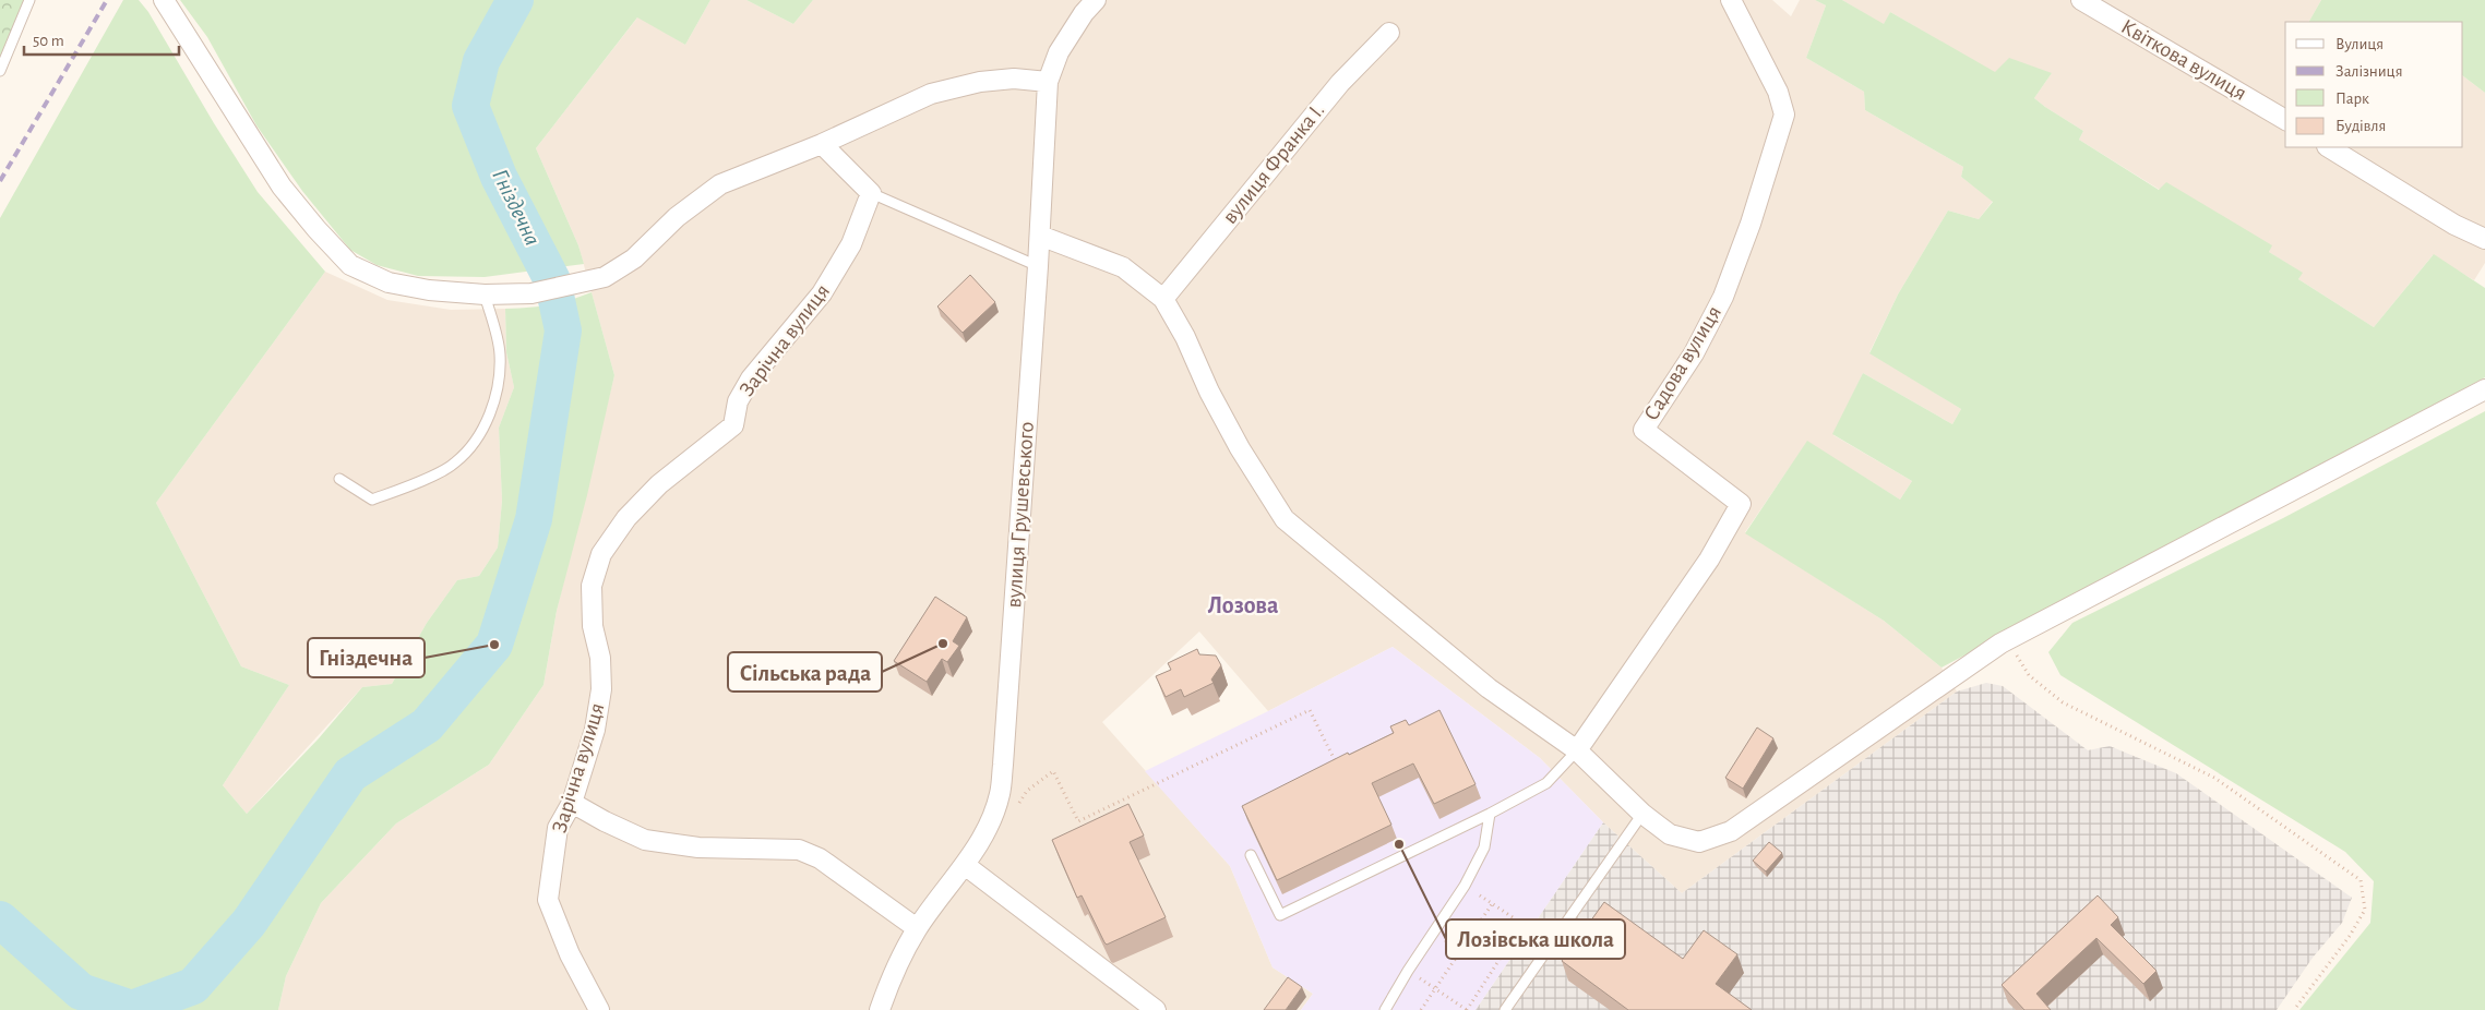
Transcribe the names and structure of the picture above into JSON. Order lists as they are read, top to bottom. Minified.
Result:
{"streets":{"street":["Квіткова вулиця","вулиця Франка І.","Зарічна вулиця","Садова вулиця","вулиця Грушевського"]},"districts":["Лозова"],"water":["Гніздечна"],"places":["Сільська рада","Гніздечна","Лозівська школа"],"legend":["Вулиця","Залізниця","Парк","Будівля"],"scale_bar":"50 m"}
